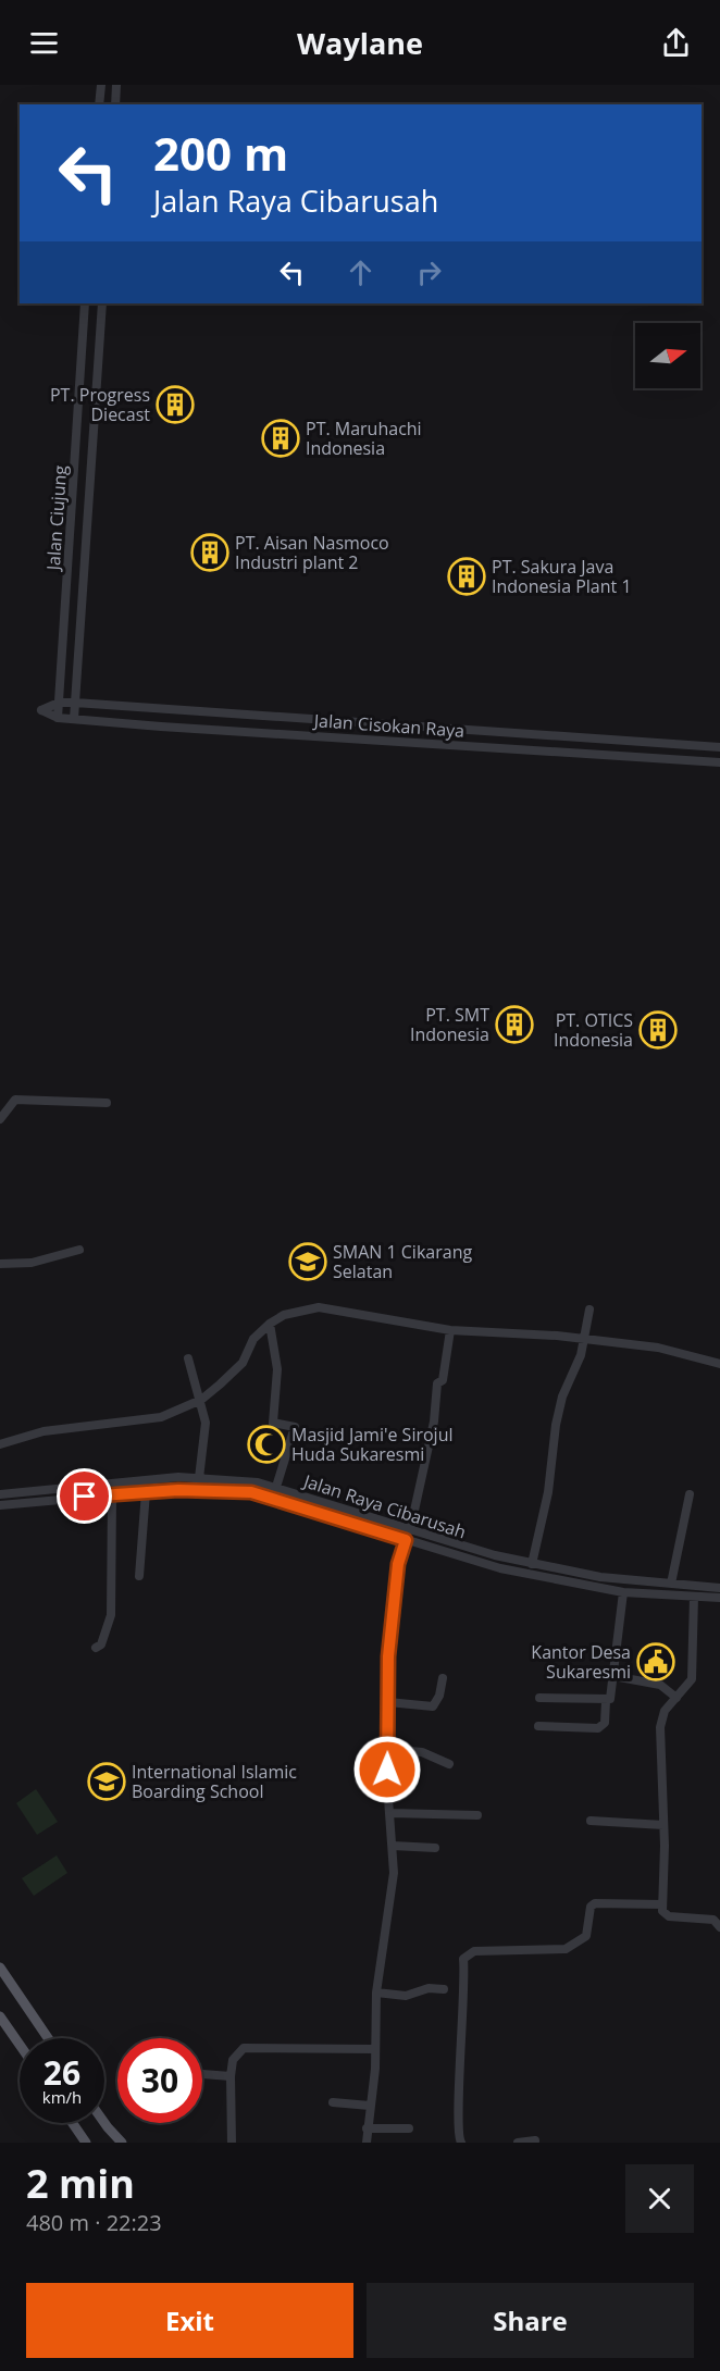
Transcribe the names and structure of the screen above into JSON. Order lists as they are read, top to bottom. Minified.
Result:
{"streets":{"street":["Jalan Ciujung","Jalan Cisokan Raya","Jalan Raya Cibarusah"]},"crossings":[["Jalan Ciujung","Jalan Cisokan Raya"]],"places":{"building":["PT. Progress Diecast","PT. Maruhachi Indonesia","PT. Aisan Nasmoco Industri plant 2","PT. Sakura Java Indonesia Plant 1","PT. SMT Indonesia","PT. OTICS Indonesia"],"school or university":["SMAN 1 Cikarang Selatan","International Islamic Boarding School"],"mosque":["Masjid Jami'e Sirojul Huda Sukaresmi"],"public building":["Kantor Desa Sukaresmi"]},"north":"right","page":{"header":"Waylane","turn":["200 m","Jalan Raya Cibarusah"],"speed":"26 km/h","limit":"30","heading":["2 min","480 m · 22:23"],"buttons":["Exit","Share"]}}
